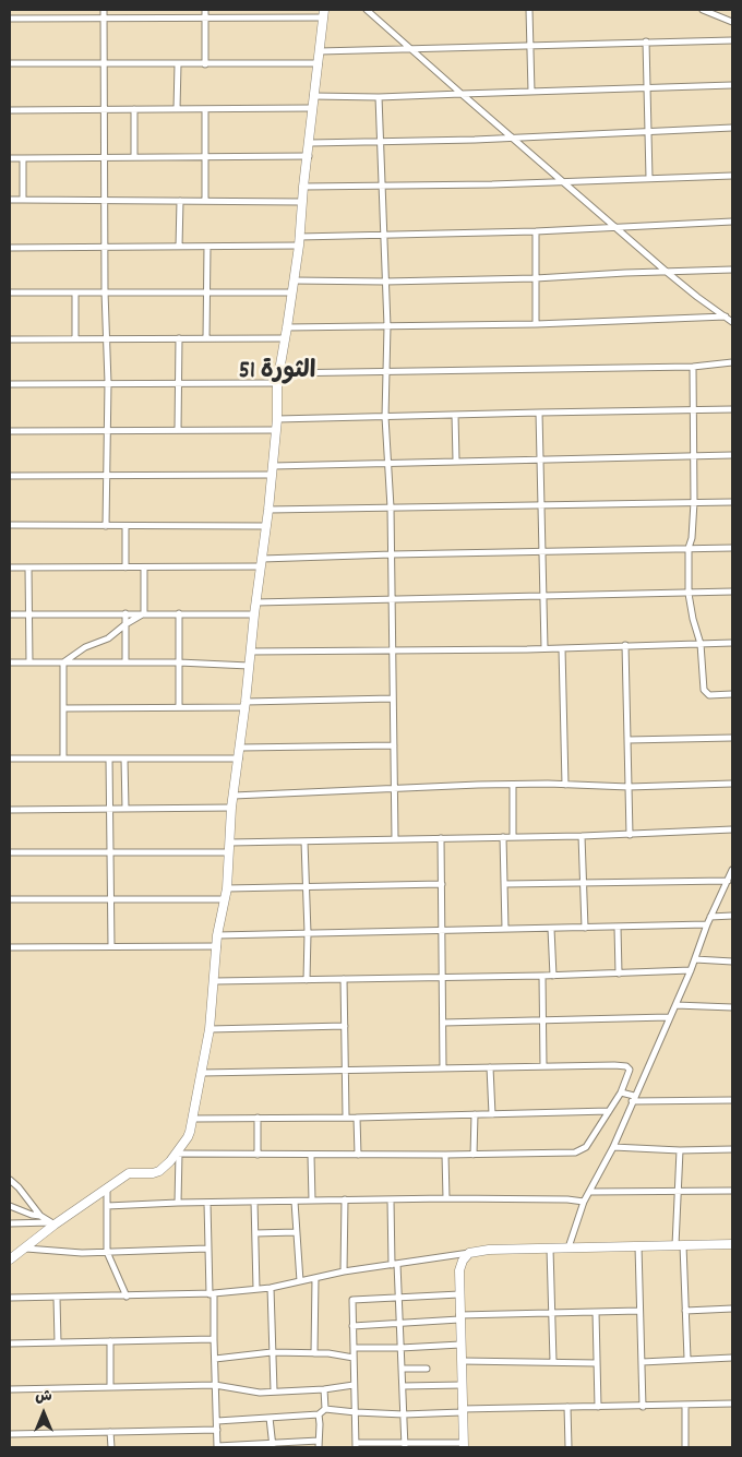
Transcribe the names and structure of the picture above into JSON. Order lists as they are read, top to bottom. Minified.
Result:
{"districts":["الثورة 51"],"north":"top"}
